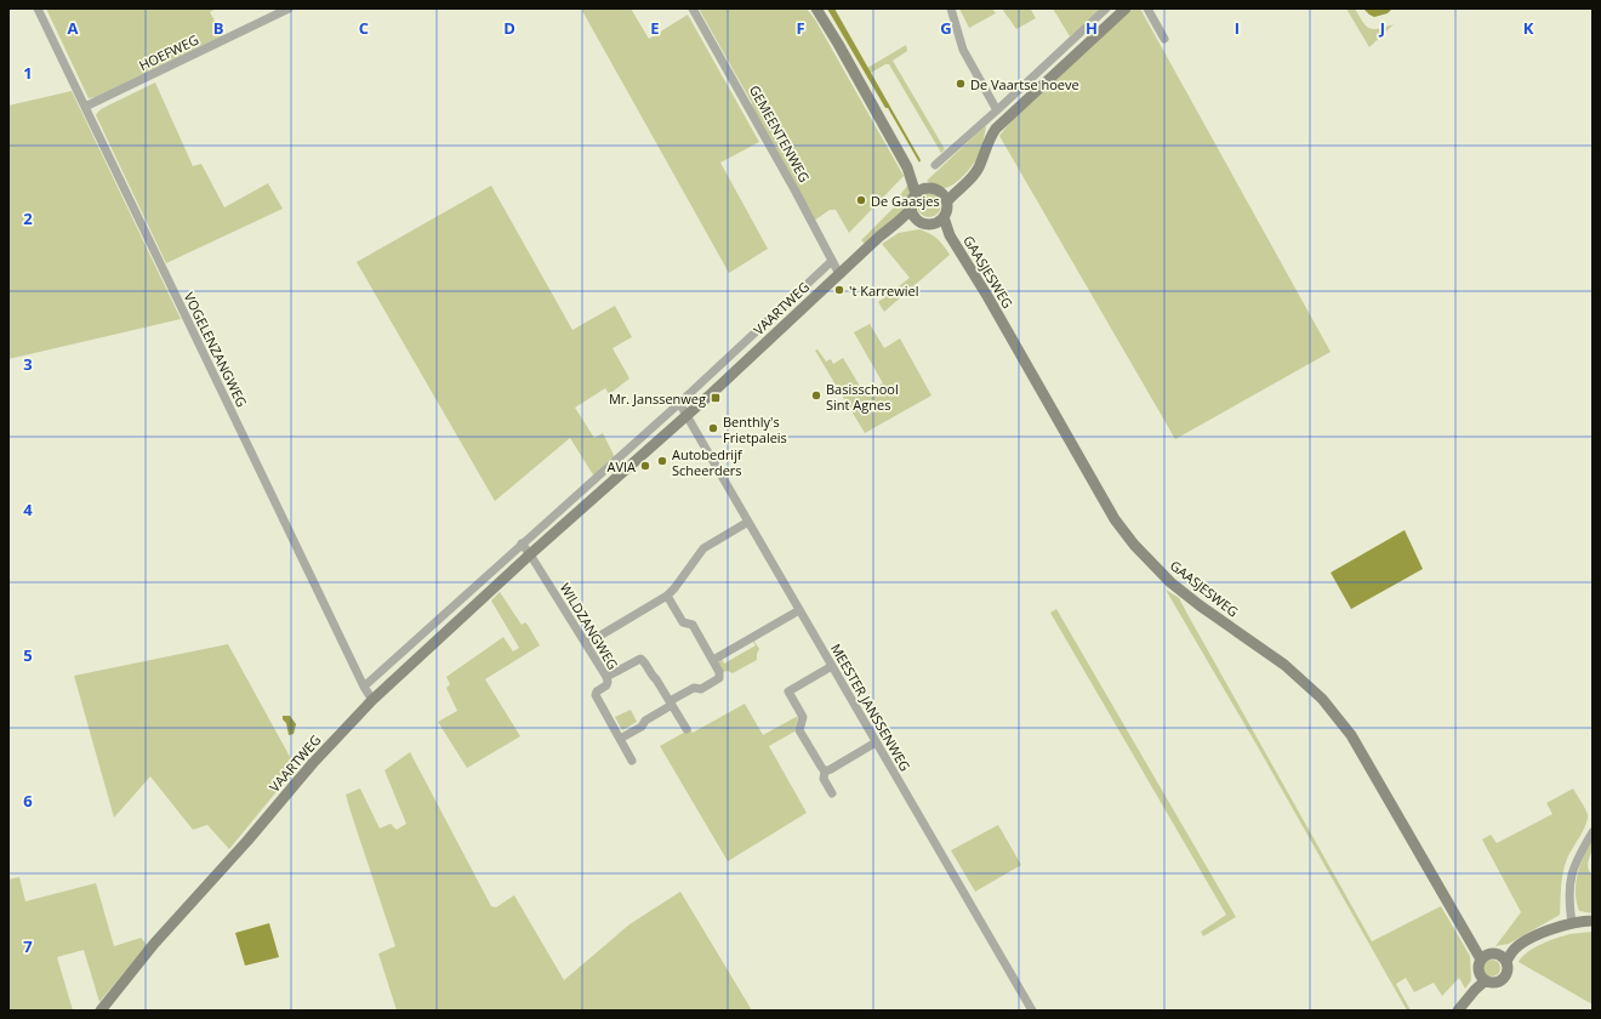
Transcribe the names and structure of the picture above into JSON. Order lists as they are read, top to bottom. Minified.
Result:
{"streets":{"street":["HOEFWEG","GEMEENTENWEG","GAASJESWEG","VAARTWEG","VOGELENZANGWEG","WILDZANGWEG","MEESTER JANSSENWEG"]},"crossings":[["HOEFWEG","VOGELENZANGWEG"],["GEMEENTENWEG","VAARTWEG"],["GAASJESWEG","VAARTWEG"],["VAARTWEG","VOGELENZANGWEG"],["VAARTWEG","WILDZANGWEG"],["VAARTWEG","MEESTER JANSSENWEG"]],"places":{"other":["De Vaartse hoeve","De Gaasjes","'t Karrewiel","Basisschool Sint Agnes","Benthly's Frietpaleis","Autobedrijf Scheerders","AVIA"],"transit":["Mr. Janssenweg"]},"grid":{"columns":["A","B","C","D","E","F","G","H","I","J","K"],"rows":["1","2","3","4","5","6","7"]}}
